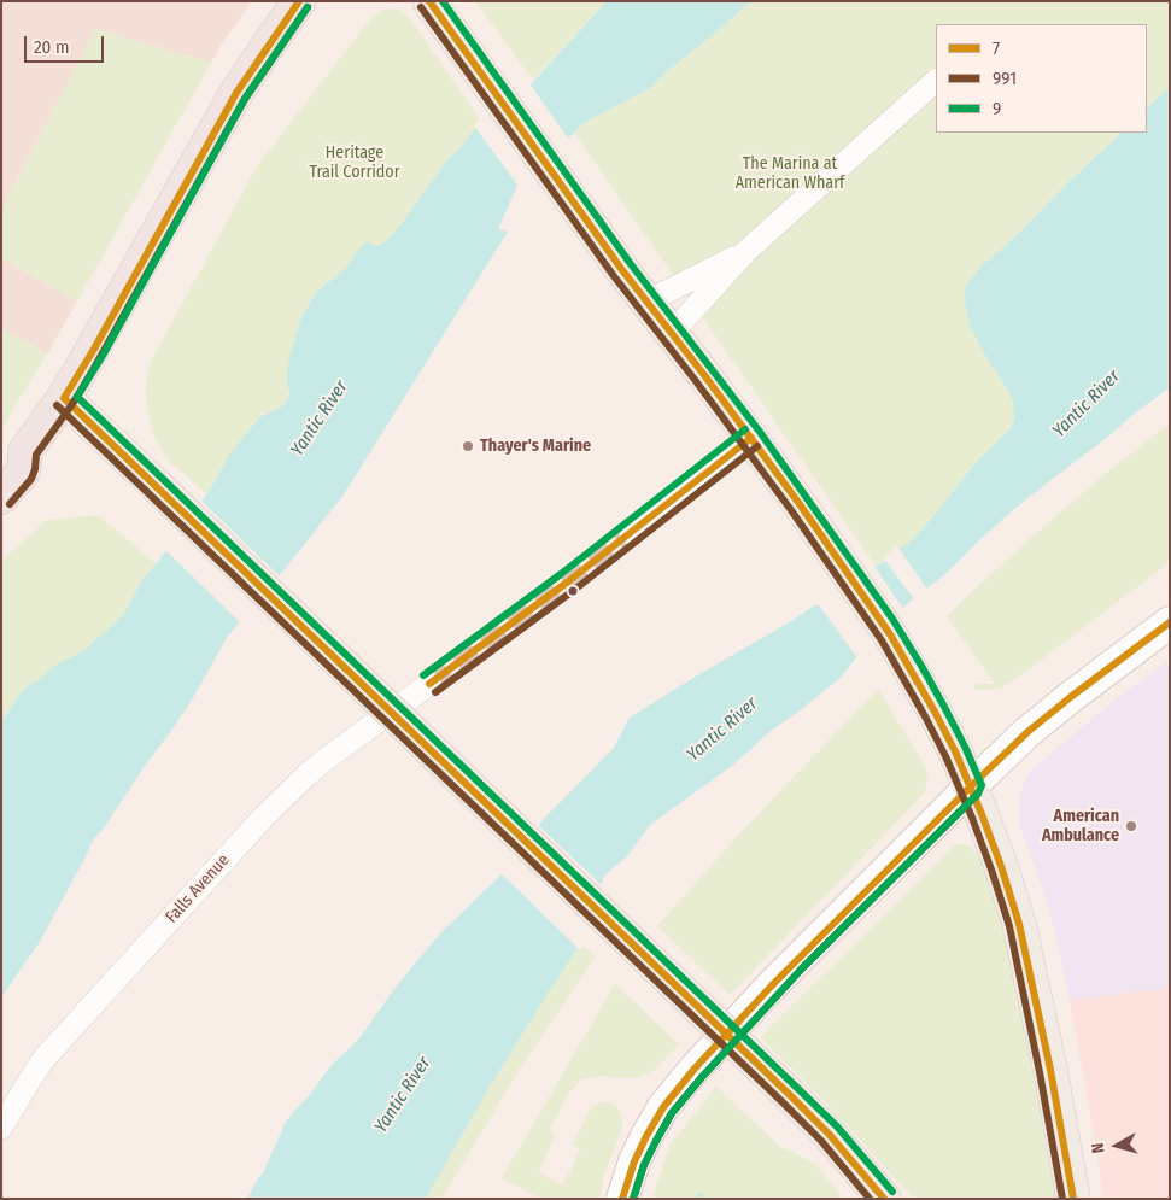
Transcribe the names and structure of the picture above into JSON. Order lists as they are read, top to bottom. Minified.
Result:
{"streets":{"street":["Falls Avenue"]},"water":["Yantic River"],"parks":["Heritage Trail Corridor","The Marina at American Wharf"],"places":["Thayer's Marine","American Ambulance"],"lines":["transit line 7","transit line 9","transit line 991"],"legend":["7","991","9"],"scale_bar":"20 m","north":"left"}
